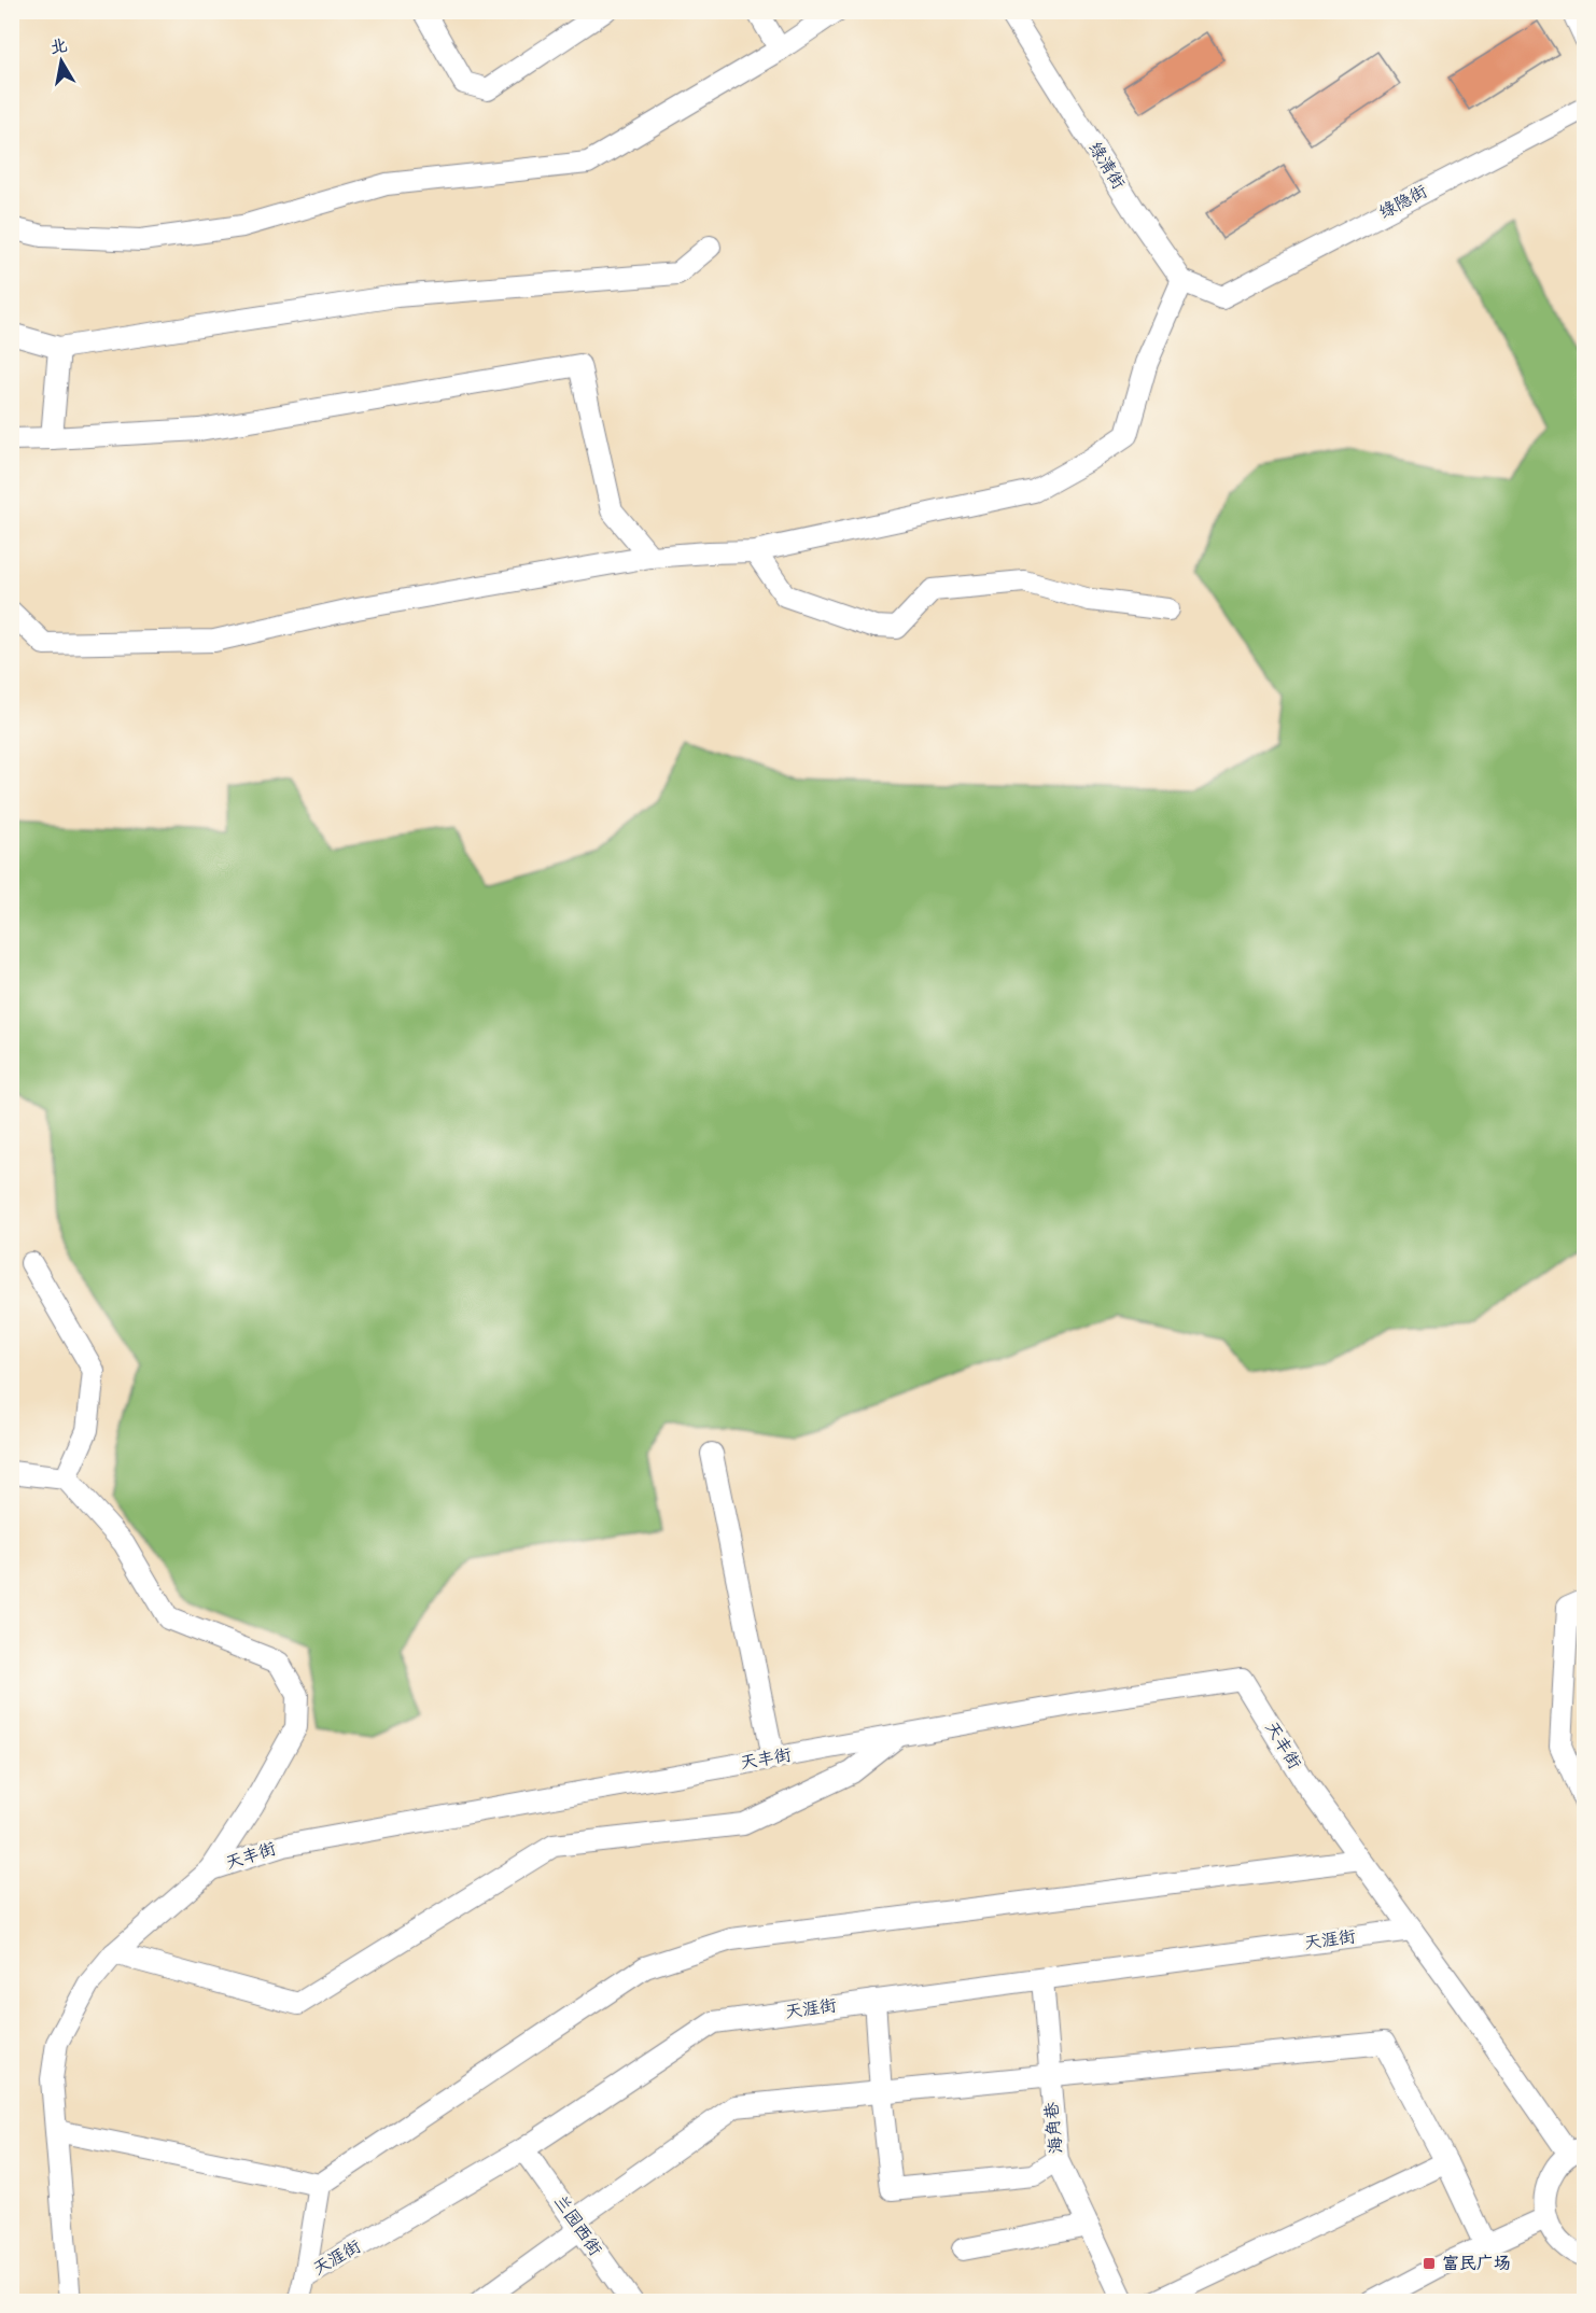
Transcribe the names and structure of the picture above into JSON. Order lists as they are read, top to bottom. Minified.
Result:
{"streets":{"street":["绿清街","绿隐街","天丰街","天涯街","海角巷","兰园西街"]},"crossings":[["绿清街","绿隐街"],["天丰街","天涯街"],["天涯街","海角巷"],["天涯街","兰园西街"]],"places":{"transit":["富民广场"]},"north":"top"}
